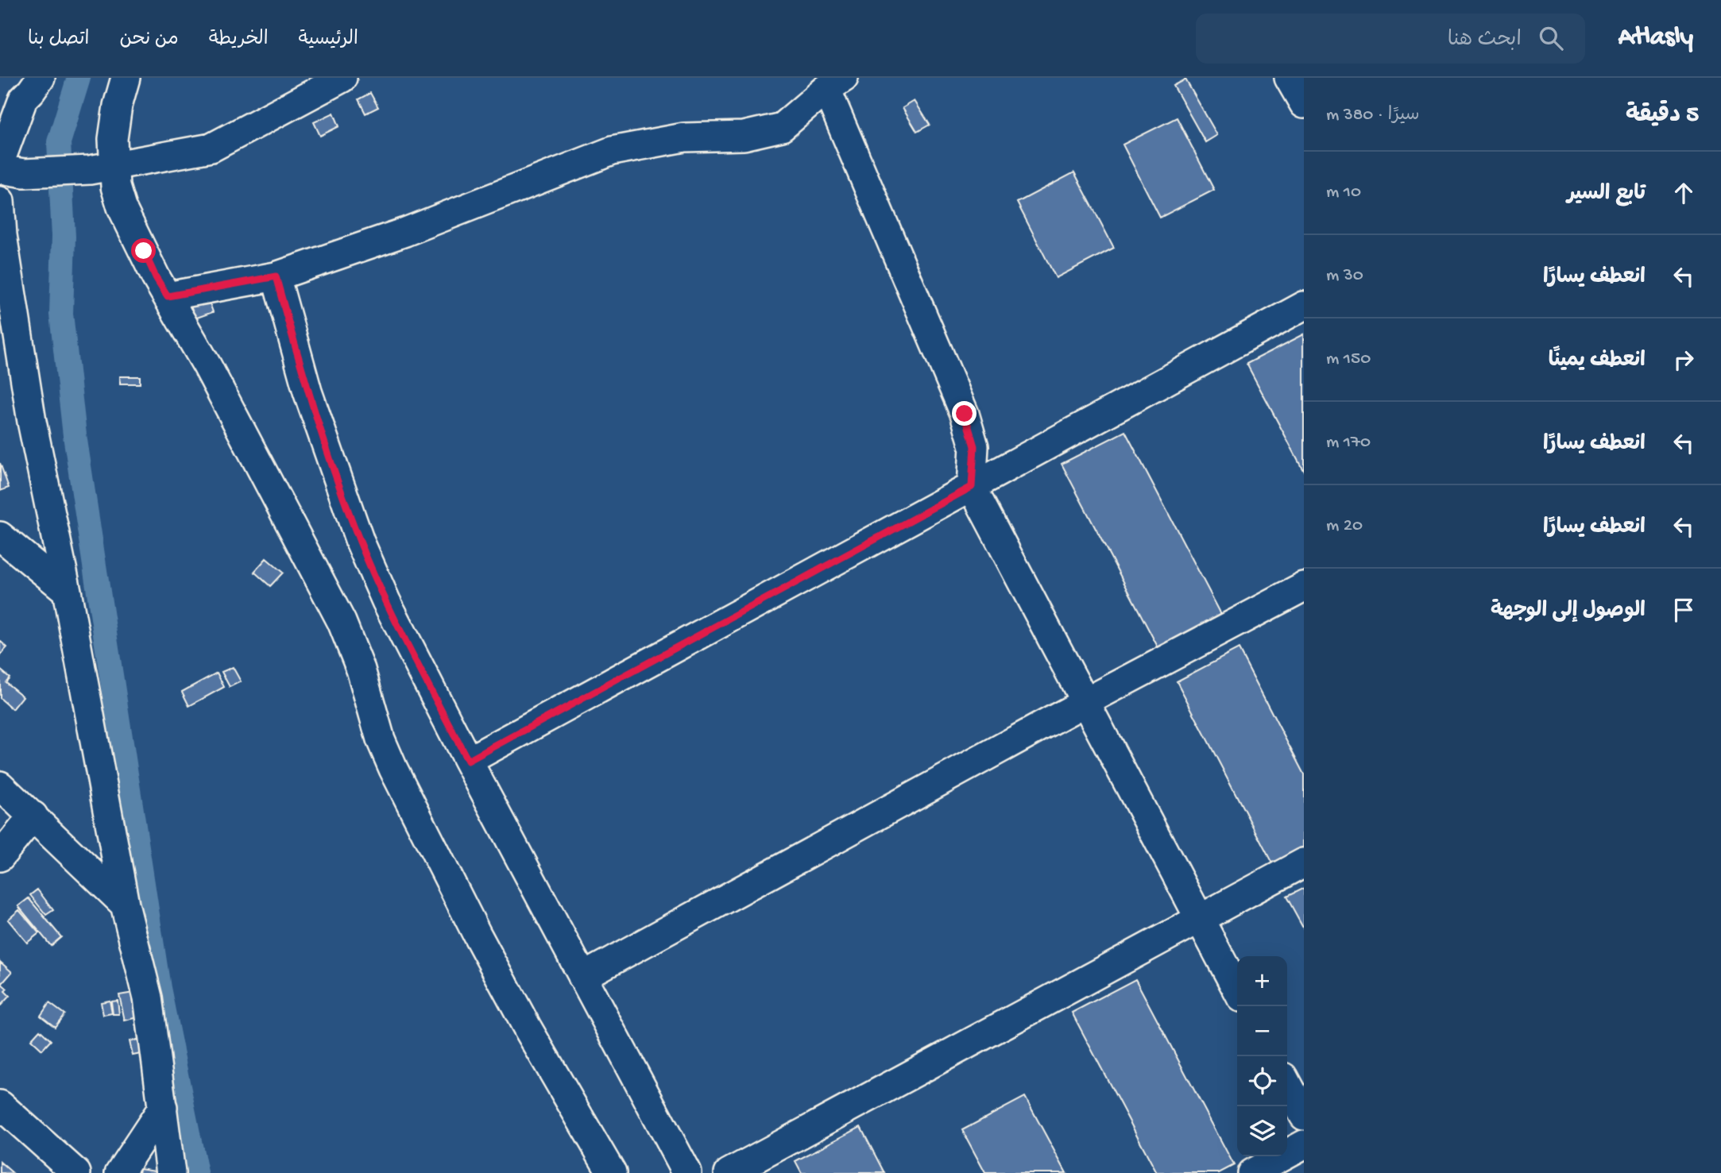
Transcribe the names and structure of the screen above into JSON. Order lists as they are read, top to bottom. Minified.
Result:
{"page":{"header":"Atlasly","search":"ابحث هنا","nav":["الرئيسية","الخريطة","من نحن","اتصل بنا"],"heading":["5 دقيقة","سيرًا · 380 m"],"list":[["تابع السير","10 m"],["انعطف يسارًا","30 m"],["انعطف يمينًا","150 m"],["انعطف يسارًا","170 m"],["انعطف يسارًا","20 m"],"الوصول إلى الوجهة"],"map_buttons":["+","−"]}}
